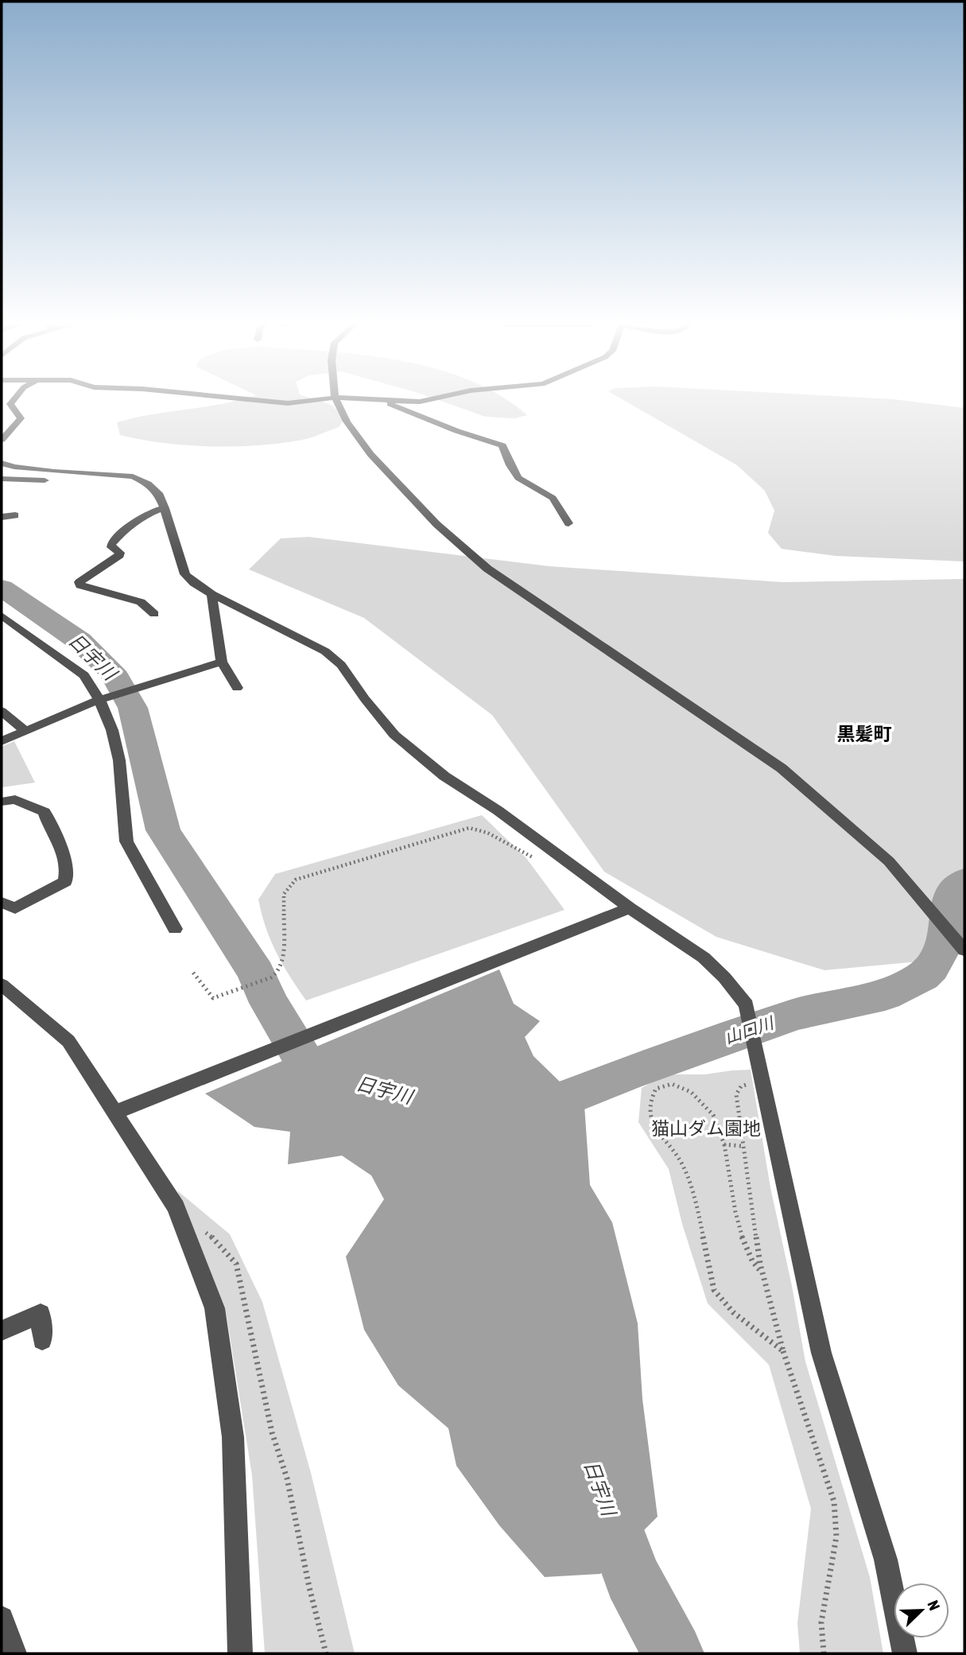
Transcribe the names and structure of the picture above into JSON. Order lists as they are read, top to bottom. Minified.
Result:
{"districts":["黒髪町"],"water":["日宇川","山口川"],"parks":["猫山ダム園地"],"north":"top right"}
